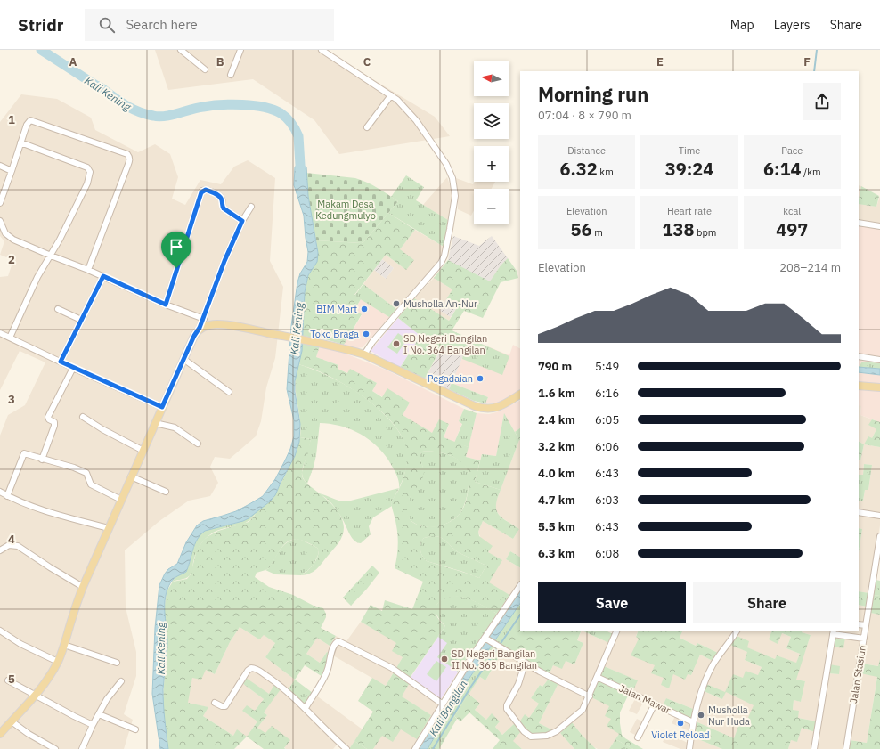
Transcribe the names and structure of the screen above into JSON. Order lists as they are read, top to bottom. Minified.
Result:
{"streets":{"street":["Jalan Stasiun","Jalan Mawar"]},"water":["Kali Kening","Kali Bangilan"],"parks":["Makam Desa Kedungmulyo"],"places":["Musholla An-Nur","BIM Mart","Toko Braga","SD Negeri Bangilan I No. 364 Bangilan","Pegadaian","SD Negeri Bangilan II No. 365 Bangilan","Musholla Nur Huda","Violet Reload"],"north":"left","page":{"header":"Stridr","search":"Search here","nav":["Map","Layers","Share"],"map_buttons":["+","−"],"heading":["Morning run","07:04 · 8 × 790 m"],"stats":[["Distance","6.32 km"],["Time","39:24"],["Pace","6:14 /km"],["Elevation","56 m"],["Heart rate","138 bpm"],["kcal","497"]],"chart":["Elevation","208–214 m"],"list":[{"name":"790 m","note":"5:49"},{"name":"1.6 km","note":"6:16"},{"name":"2.4 km","note":"6:05"},{"name":"3.2 km","note":"6:06"},{"name":"4.0 km","note":"6:43"},{"name":"4.7 km","note":"6:03"},{"name":"5.5 km","note":"6:43"},{"name":"6.3 km","note":"6:08"}],"buttons":["Save","Share"]},"grid":{"columns":["A","B","C","E","F"],"rows":["1","2","3","4","5"]}}
